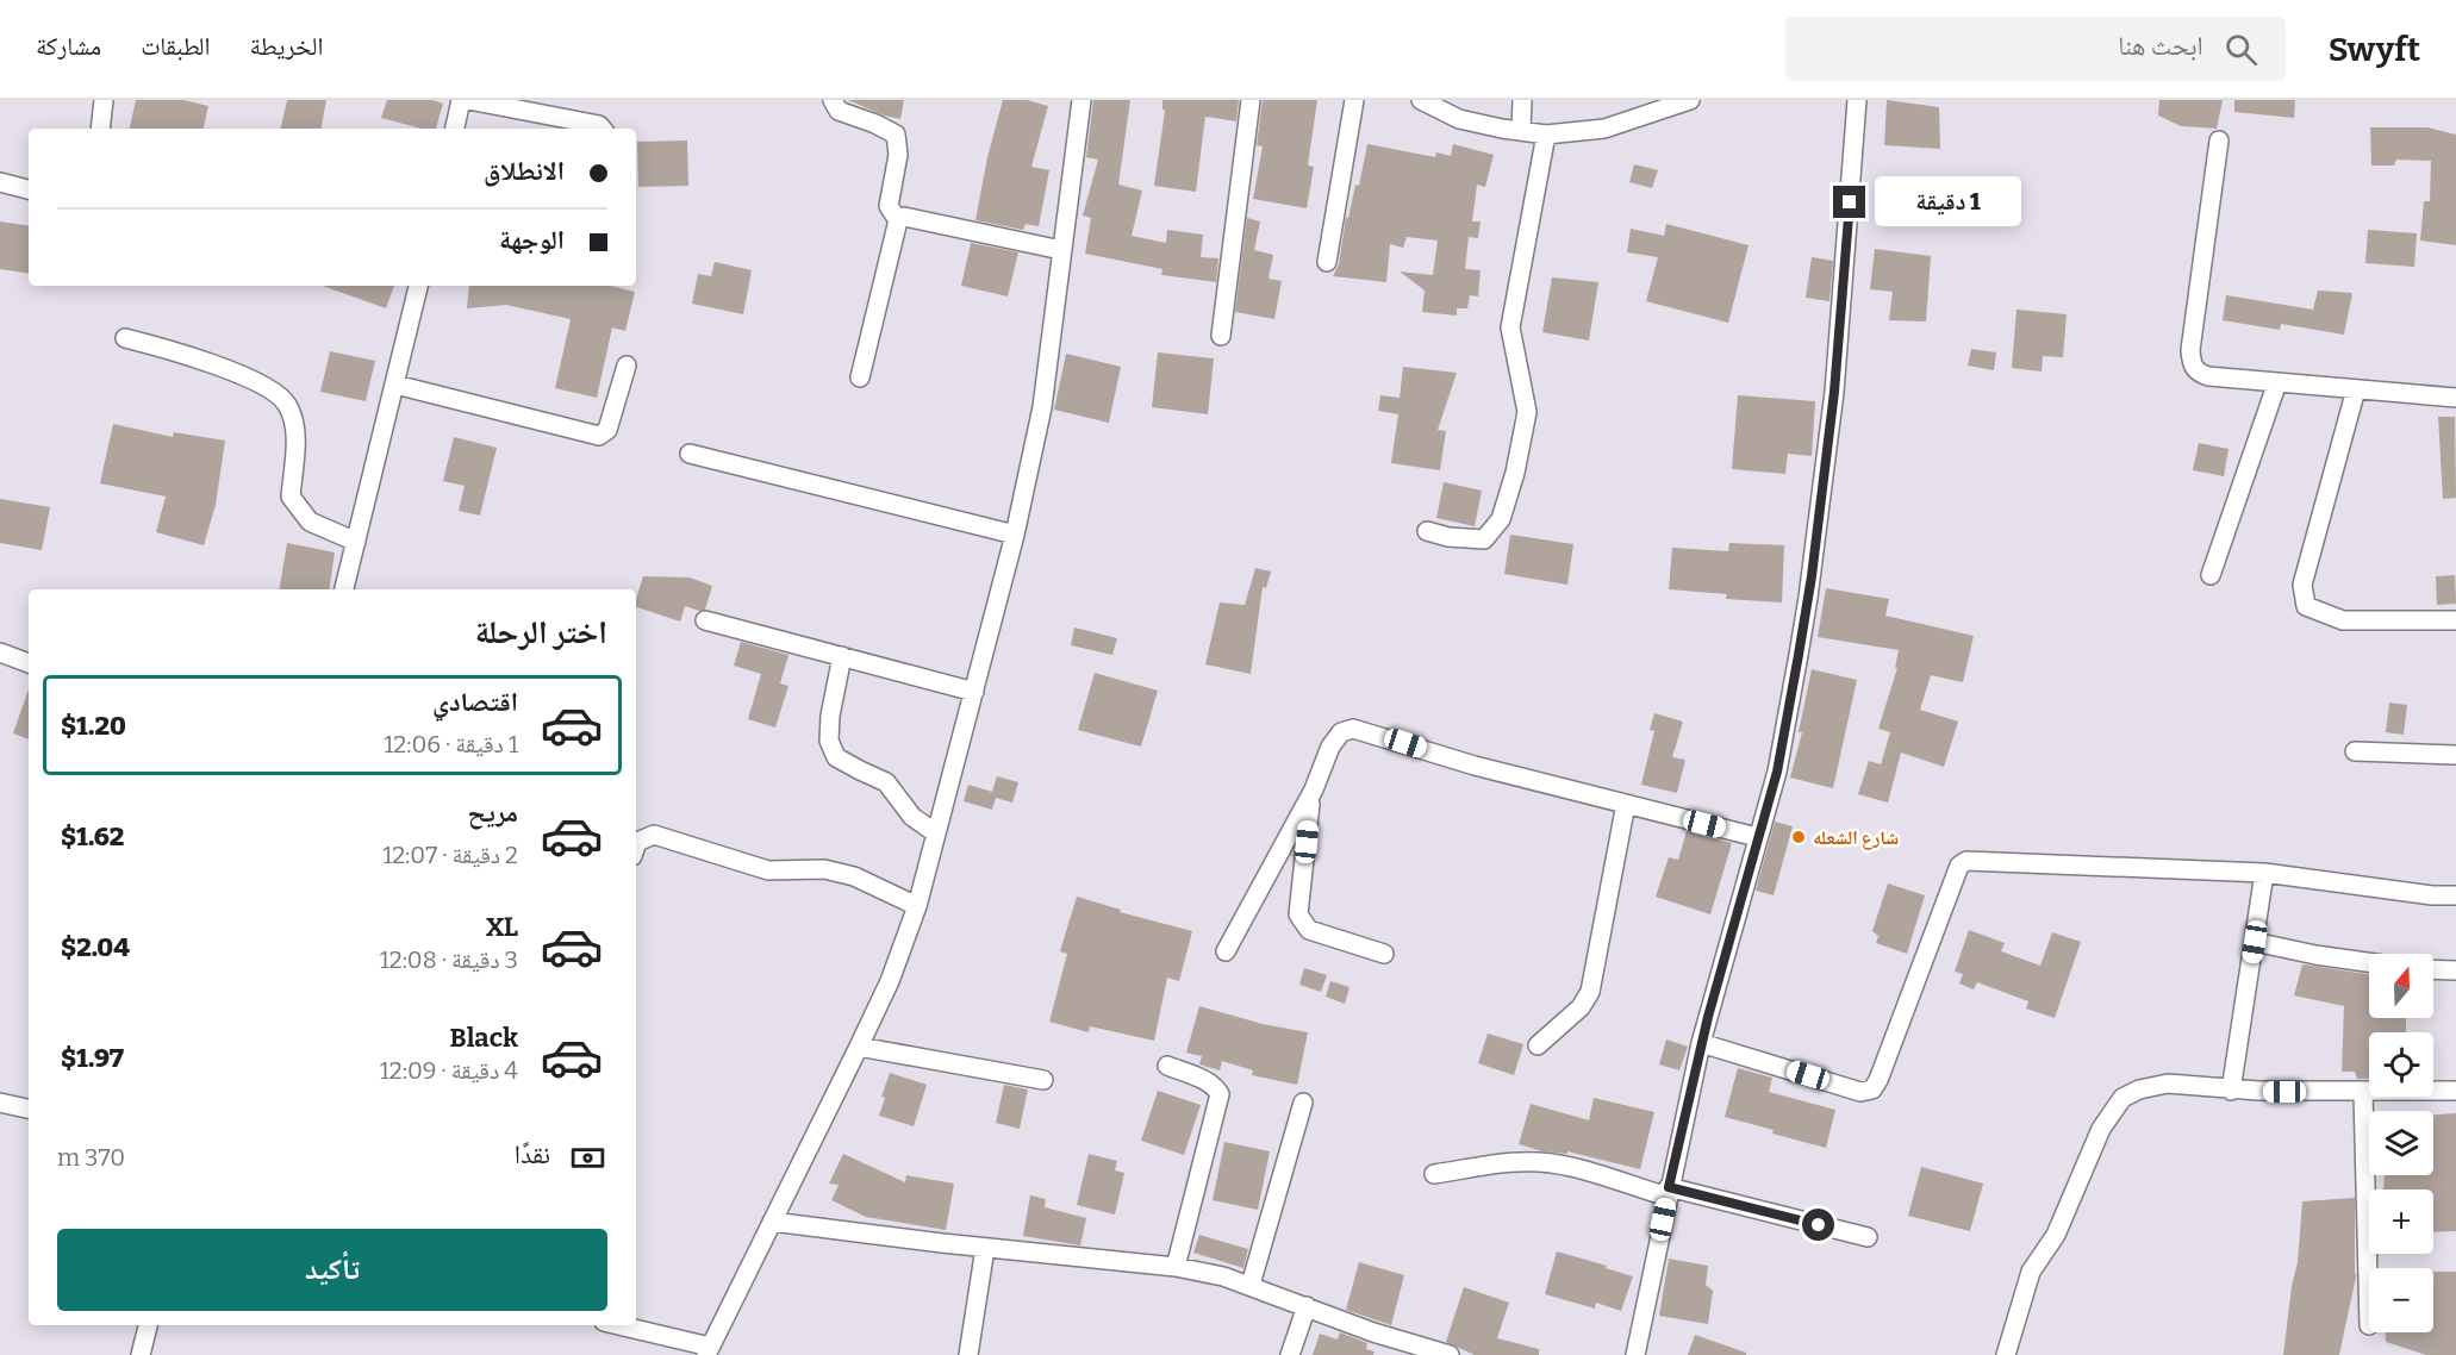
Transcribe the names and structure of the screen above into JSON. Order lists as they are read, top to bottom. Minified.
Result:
{"places":["شارع الشعله"],"north":"top","page":{"header":"Swyft","search":"ابحث هنا","nav":["الخريطة","الطبقات","مشاركة"],"banner":["الانطلاق","الوجهة"],"bubble":"1 دقيقة","heading":"اختر الرحلة","list":[{"name":"اقتصادي","note":"1 دقيقة · 12:06","value":"$1.20"},{"name":"مريح","note":"2 دقيقة · 12:07","value":"$1.62"},{"name":"XL","note":"3 دقيقة · 12:08","value":"$2.04"},{"name":"Black","note":"4 دقيقة · 12:09","value":"$1.97"}],"map_buttons":["+","−"],"pay":["نقدًا","370 m"],"buttons":"تأكيد"}}
